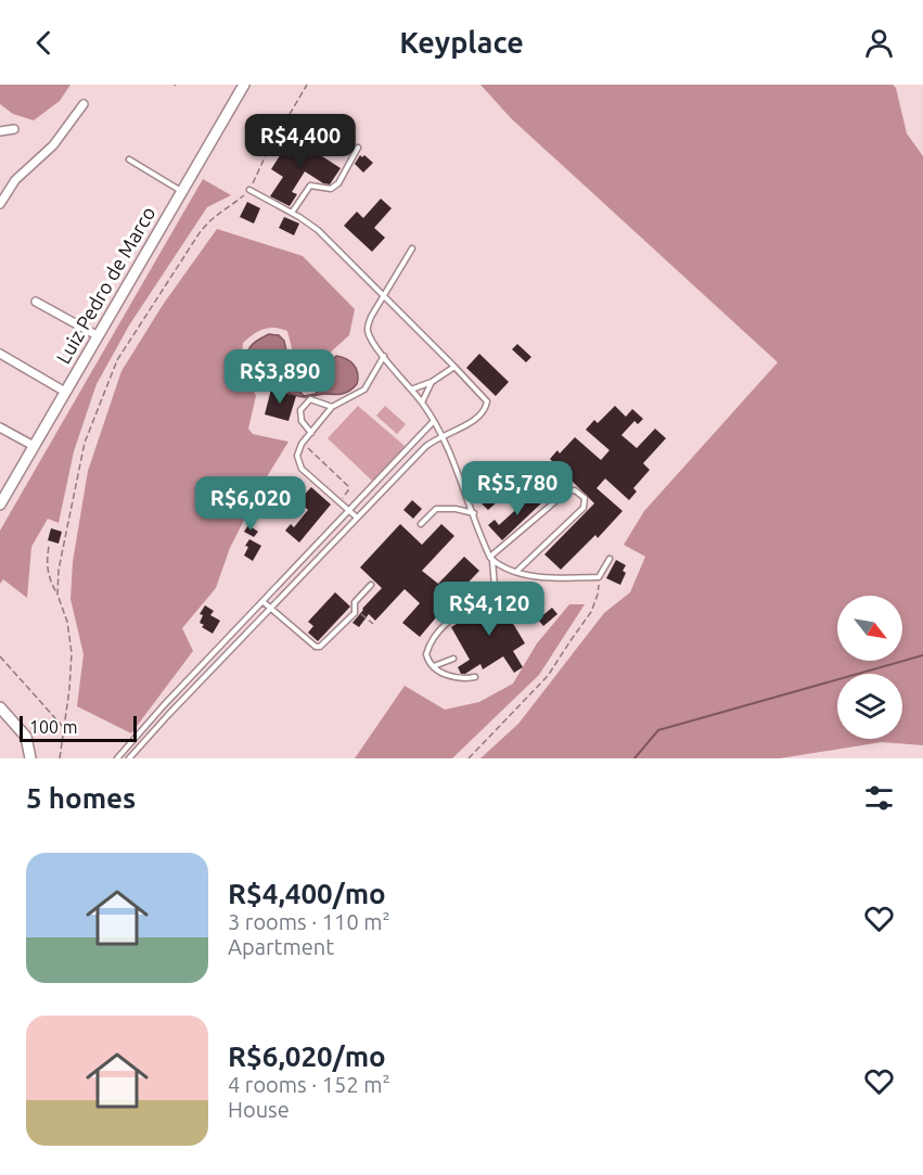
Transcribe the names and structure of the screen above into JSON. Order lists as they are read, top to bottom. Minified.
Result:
{"streets":{"main road":["Luiz Pedro de Marco"]},"scale_bar":"100 m","north":"bottom right","page":{"header":"Keyplace","price":["R$4,400","R$3,890","R$5,780","R$6,020","R$4,120"],"scale":"100 m","heading":"5 homes","list":[{"name":"R$4,400/mo","note":"3 rooms · 110 m² · Apartment"},{"name":"R$6,020/mo","note":"4 rooms · 152 m² · House"}]}}
